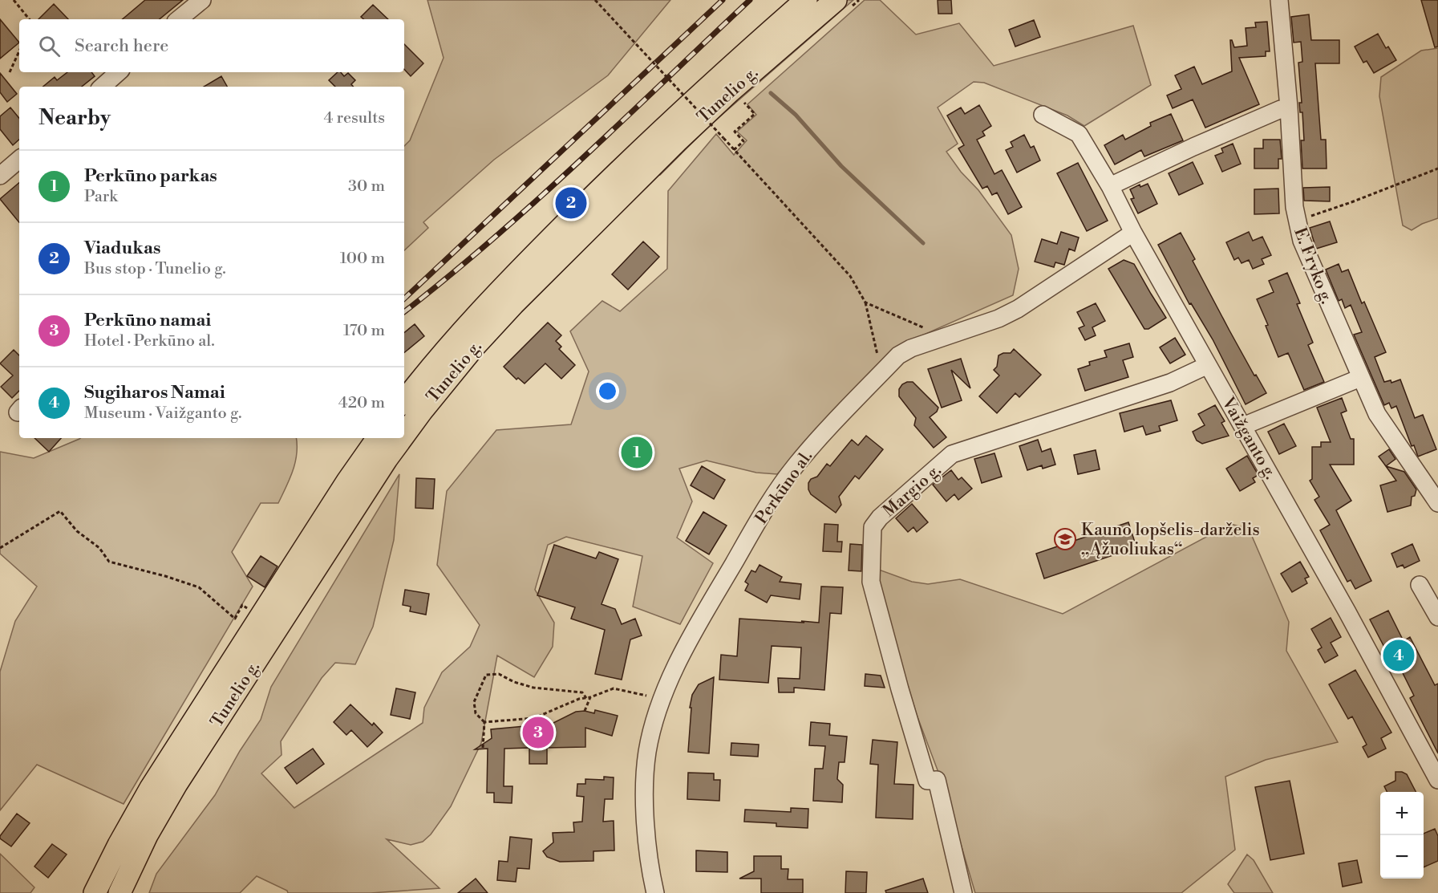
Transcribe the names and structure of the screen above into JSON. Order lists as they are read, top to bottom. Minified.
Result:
{"streets":{"main road":["Tunelio g."],"street":["E. Fryko g.","Vaižganto g.","Perkūno al.","Margio g."]},"crossings":[["Vaižganto g.","Perkūno al."],["Vaižganto g.","Margio g."]],"places":{"school or university":["Kauno lopšelis-darželis „Ąžuoliukas“"]},"page":{"search":"Search here","heading":["Nearby","4 results"],"list":[{"mark":"1","name":"Perkūno parkas","note":"Park","value":"30 m"},{"mark":"2","name":"Viadukas","note":"Bus stop · Tunelio g.","value":"100 m"},{"mark":"3","name":"Perkūno namai","note":"Hotel · Perkūno al.","value":"170 m"},{"mark":"4","name":"Sugiharos Namai","note":"Museum · Vaižganto g.","value":"420 m"}],"pins":["2","1","4","3"],"map_buttons":["+","−"]}}
